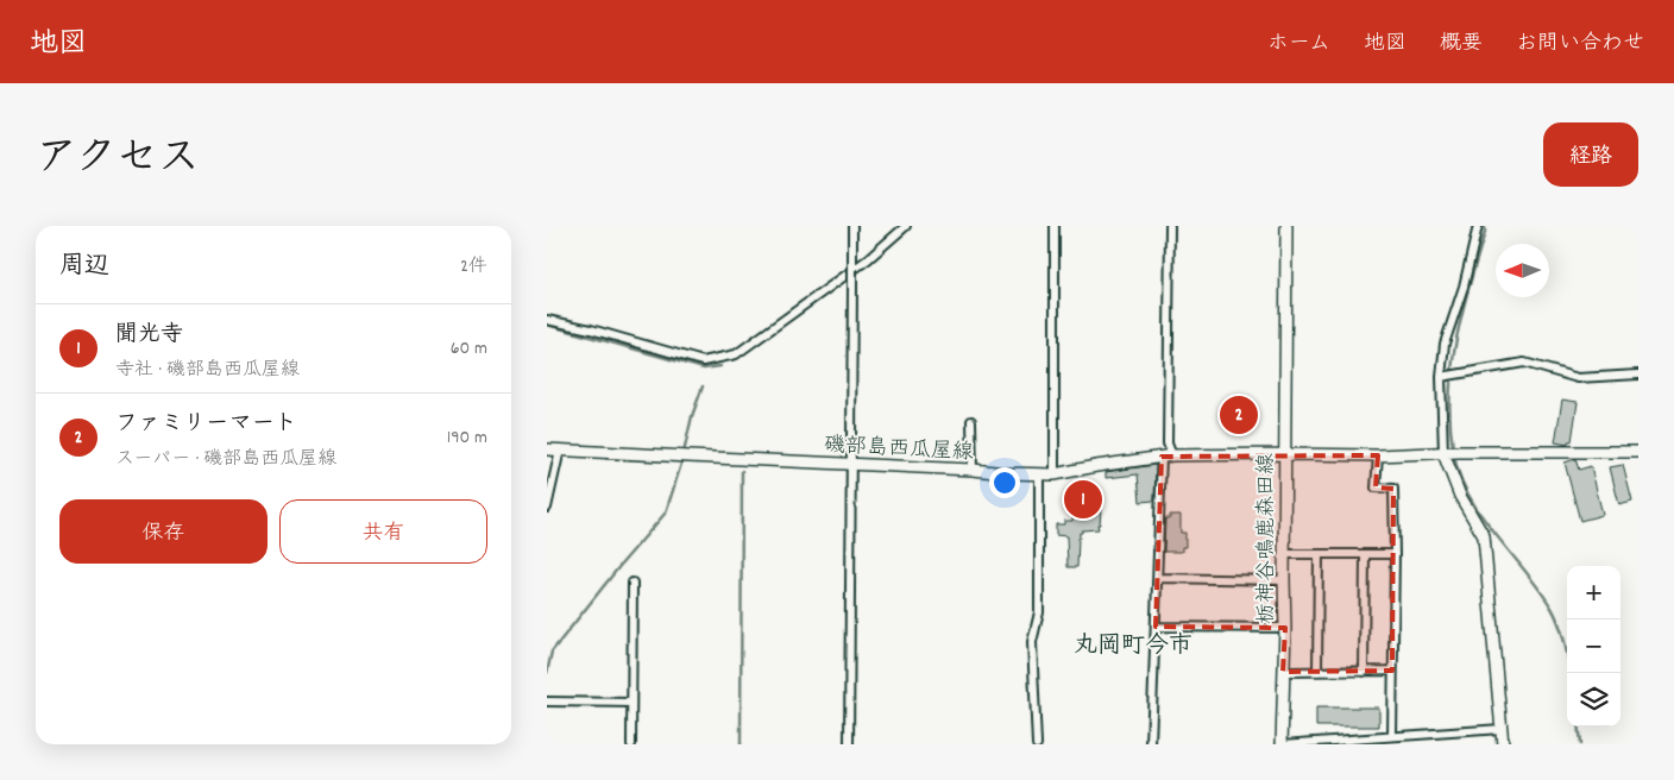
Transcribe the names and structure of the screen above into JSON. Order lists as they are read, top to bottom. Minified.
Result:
{"streets":{"main road":["磯部島西瓜屋線","栃神谷鳴鹿森田線"]},"crossings":[["磯部島西瓜屋線","栃神谷鳴鹿森田線"]],"districts":["丸岡町今市"],"north":"left","page":{"header":"地図","nav":["ホーム","地図","概要","お問い合わせ"],"title":"アクセス","buttons":["経路",["保存","共有"]],"heading":["周辺","2件"],"list":[{"mark":"1","name":"聞光寺","note":"寺社 · 磯部島西瓜屋線","value":"60 m"},{"mark":"2","name":"ファミリーマート","note":"スーパー · 磯部島西瓜屋線","value":"190 m"}],"pins":["2","1"],"map_buttons":["+","−"]}}
